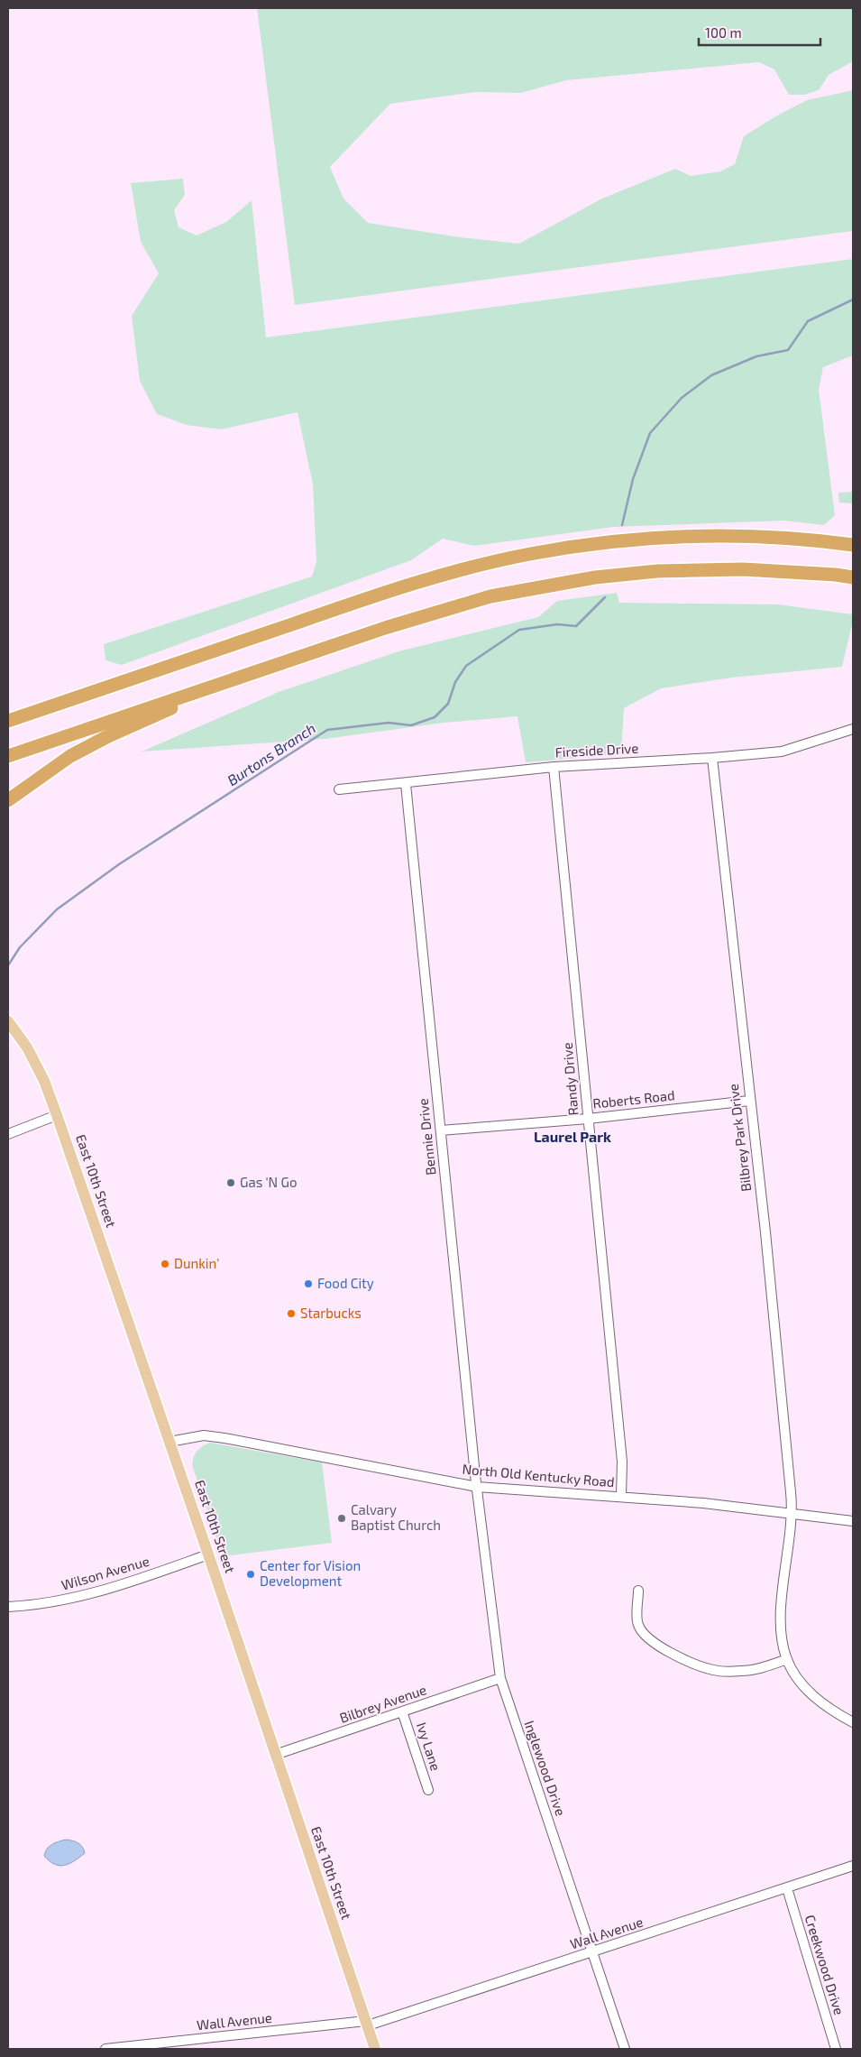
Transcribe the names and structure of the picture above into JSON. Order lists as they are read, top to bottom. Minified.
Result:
{"streets":{"main road":["East 10th Street"],"street":["Fireside Drive","Randy Drive","Roberts Road","Bennie Drive","Bilbrey Park Drive","North Old Kentucky Road","Wilson Avenue","Bilbrey Avenue","Ivy Lane","Inglewood Drive","Wall Avenue","Creekwood Drive"]},"crossings":[["Fireside Drive","Randy Drive"],["Fireside Drive","Bennie Drive"],["Fireside Drive","Bilbrey Park Drive"],["Randy Drive","Roberts Road"],["Randy Drive","North Old Kentucky Road"],["Roberts Road","Bennie Drive"],["Roberts Road","Bilbrey Park Drive"],["Bennie Drive","North Old Kentucky Road"],["Bennie Drive","Inglewood Drive"],["Bilbrey Park Drive","North Old Kentucky Road"],["East 10th Street","North Old Kentucky Road"],["East 10th Street","Wilson Avenue"],["East 10th Street","Bilbrey Avenue"],["East 10th Street","Wall Avenue"],["North Old Kentucky Road","Inglewood Drive"],["Bilbrey Avenue","Ivy Lane"],["Bilbrey Avenue","Inglewood Drive"],["Inglewood Drive","Wall Avenue"],["Wall Avenue","Creekwood Drive"]],"districts":["Laurel Park"],"water":["Burtons Branch"],"places":["Gas 'N Go","Dunkin'","Food City","Starbucks","Calvary Baptist Church","Center for Vision Development"],"scale_bar":"100 m"}
